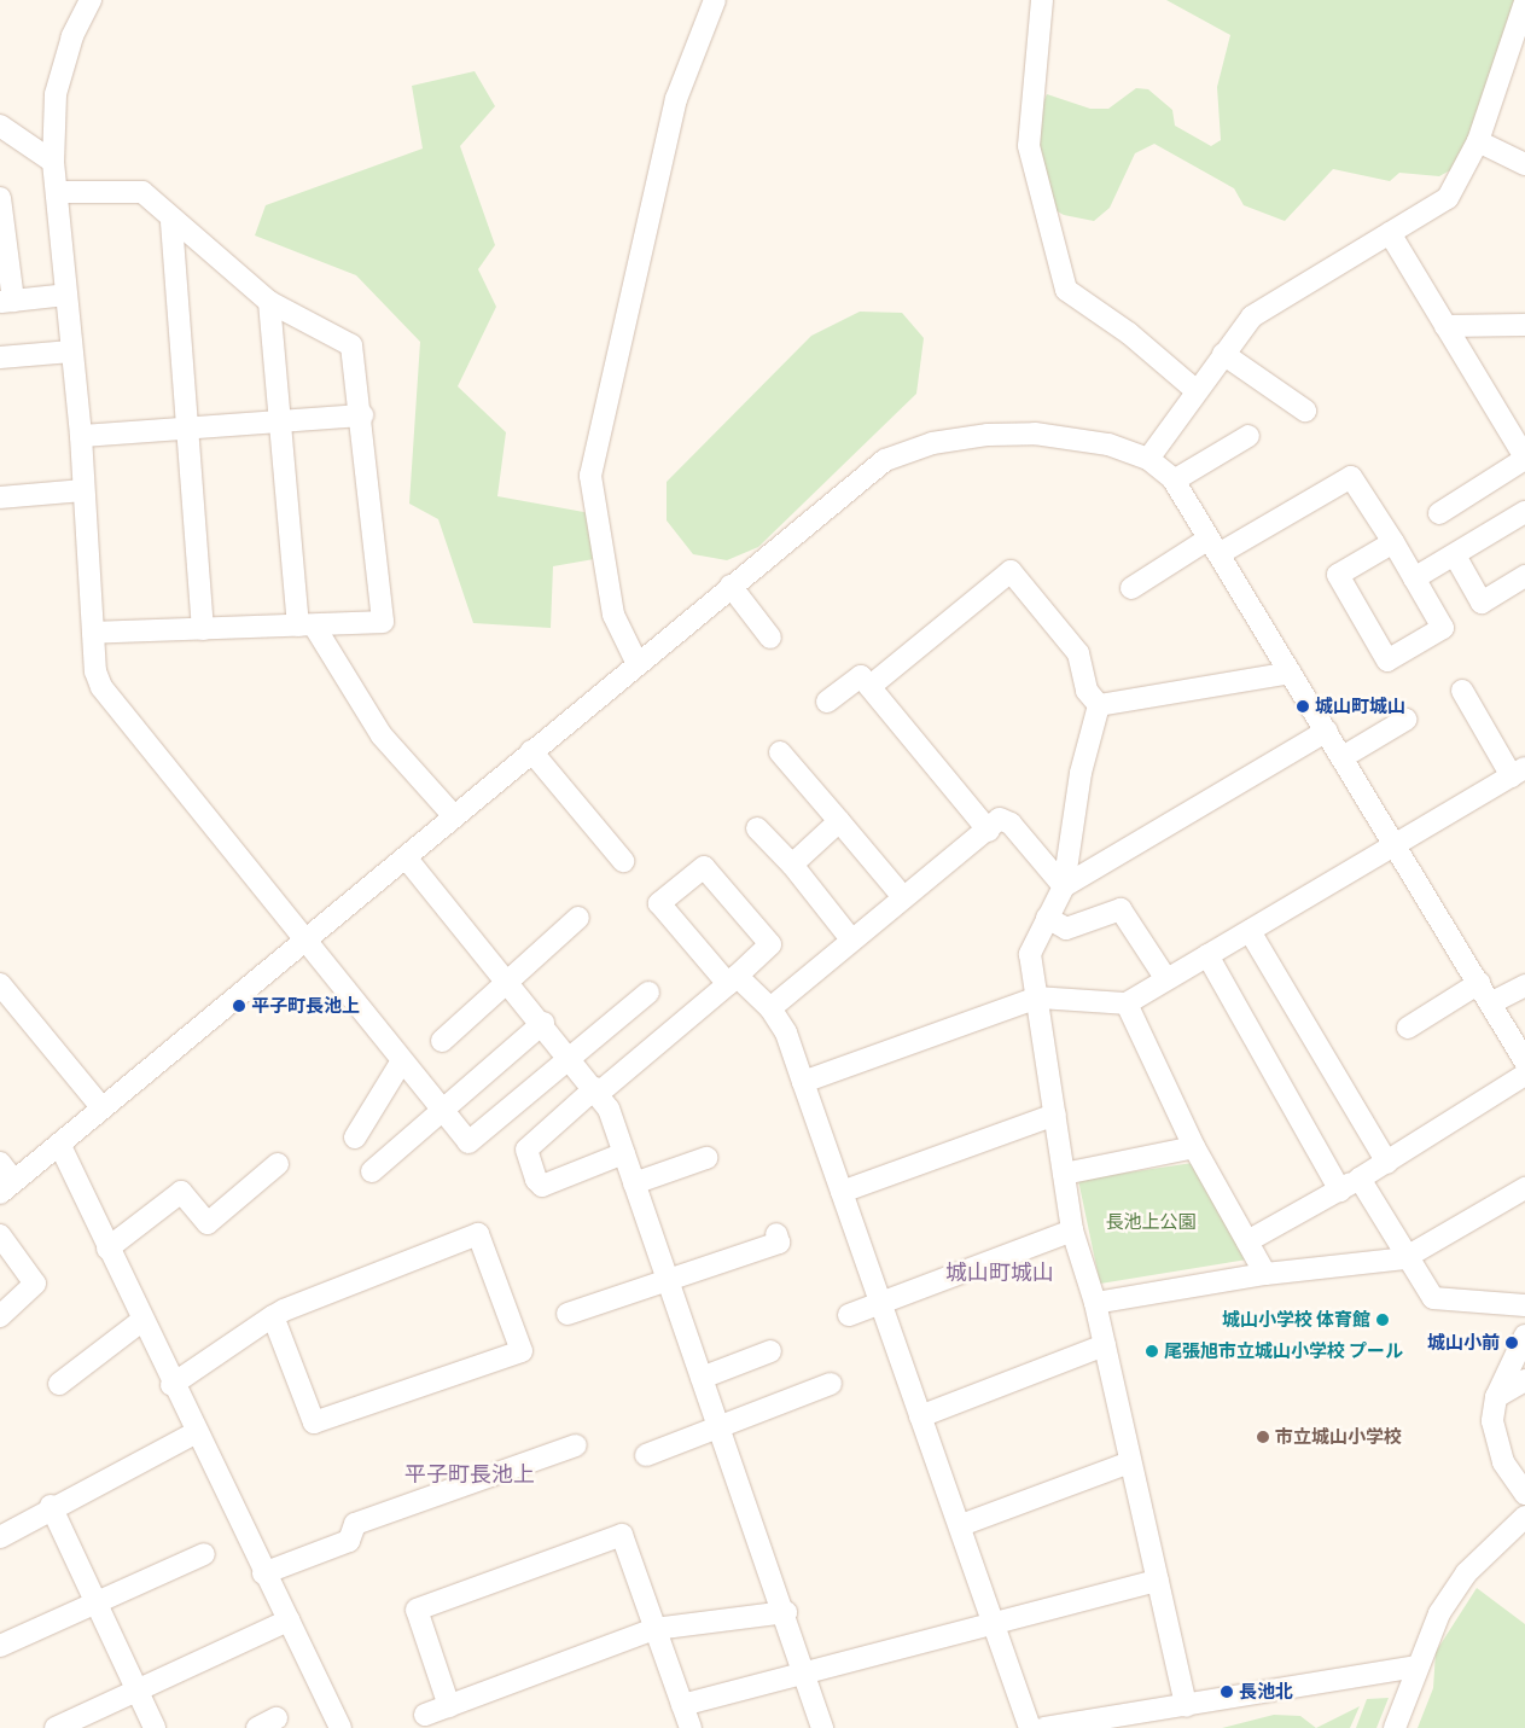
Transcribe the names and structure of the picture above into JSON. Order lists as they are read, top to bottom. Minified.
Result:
{"districts":["城山町城山","平子町長池上"],"parks":["長池上公園"],"places":["城山町城山","平子町長池上","城山小学校 体育館","城山小前","尾張旭市立城山小学校 プール","市立城山小学校","長池北"]}
